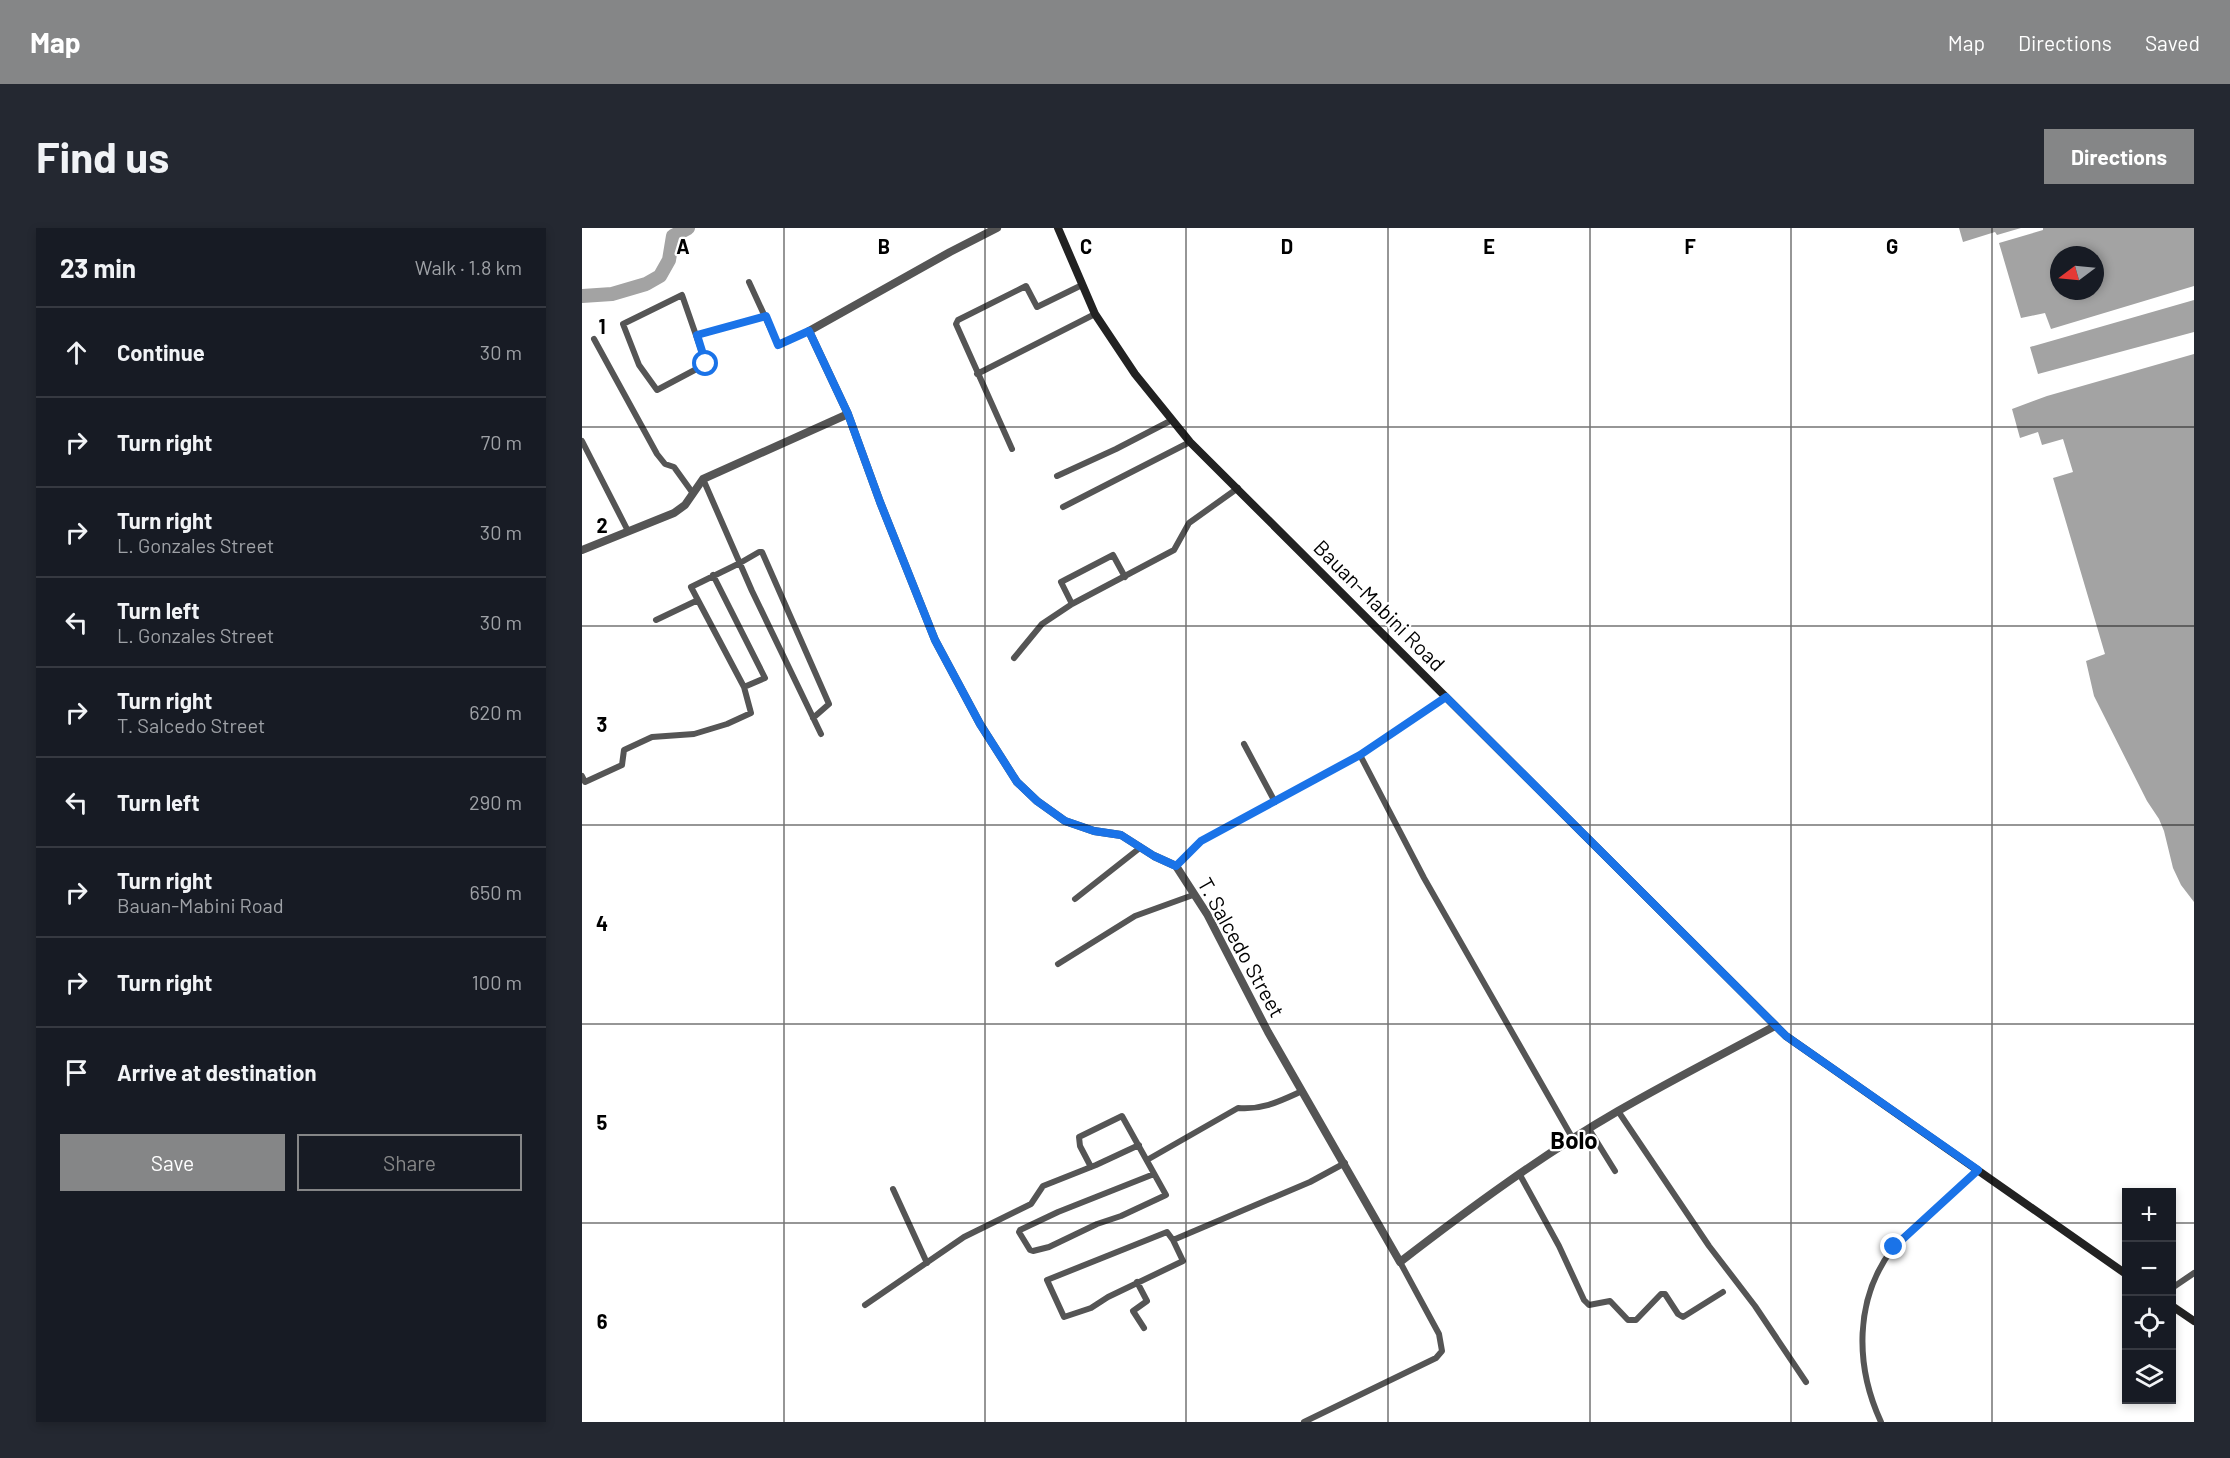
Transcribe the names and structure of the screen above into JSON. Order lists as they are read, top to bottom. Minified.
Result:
{"streets":{"main road":["Bauan-Mabini Road"],"street":["T. Salcedo Street"]},"districts":["Bolo"],"north":"left","page":{"header":"Map","nav":["Map","Directions","Saved"],"buttons":["Directions",["Save","Share"]],"title":"Find us","heading":["23 min","Walk · 1.8 km"],"list":[["Continue","30 m"],["Turn right","70 m"],["Turn right","L. Gonzales Street","30 m"],["Turn left","L. Gonzales Street","30 m"],["Turn right","T. Salcedo Street","620 m"],["Turn left","290 m"],["Turn right","Bauan-Mabini Road","650 m"],["Turn right","100 m"],"Arrive at destination"],"map_buttons":["+","−"]},"grid":{"columns":["A","B","C","D","E","F","G"],"rows":["1","2","3","4","5","6"]}}
